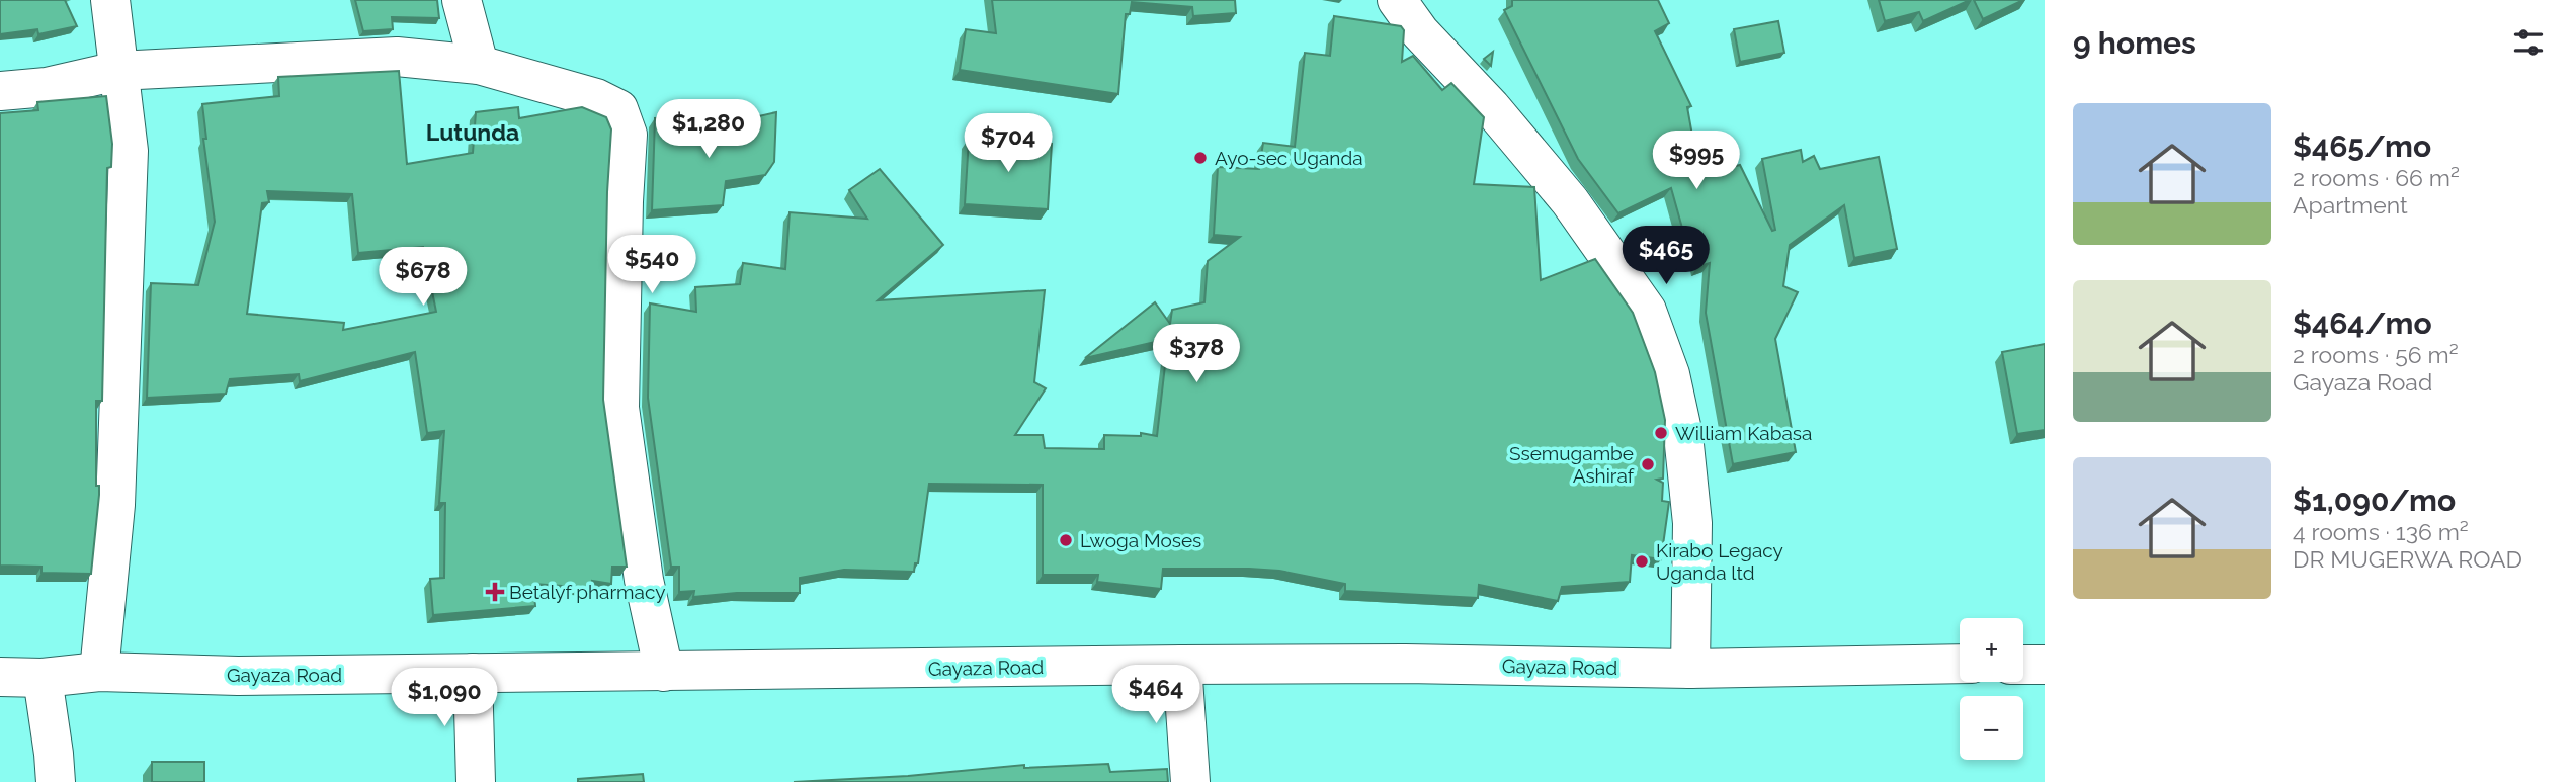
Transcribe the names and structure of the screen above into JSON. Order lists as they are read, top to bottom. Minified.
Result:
{"streets":{"street":["Gayaza Road"]},"districts":["Lutunda"],"places":{"other":["Ayo-sec Uganda","William Kabasa","Ssemugambe Ashiraf","Lwoga Moses","Kirabo Legacy Uganda ltd"],"health":["Betalyf pharmacy"]},"page":{"heading":"9 homes","list":[{"name":"$465/mo","note":"2 rooms · 66 m² · Apartment"},{"name":"$464/mo","note":"2 rooms · 56 m² · Gayaza Road"},{"name":"$1,090/mo","note":"4 rooms · 136 m² · DR MUGERWA ROAD"}],"price":["$1,280","$704","$995","$465","$540","$678","$378","$464","$1,090"],"map_buttons":["+","−"]}}
